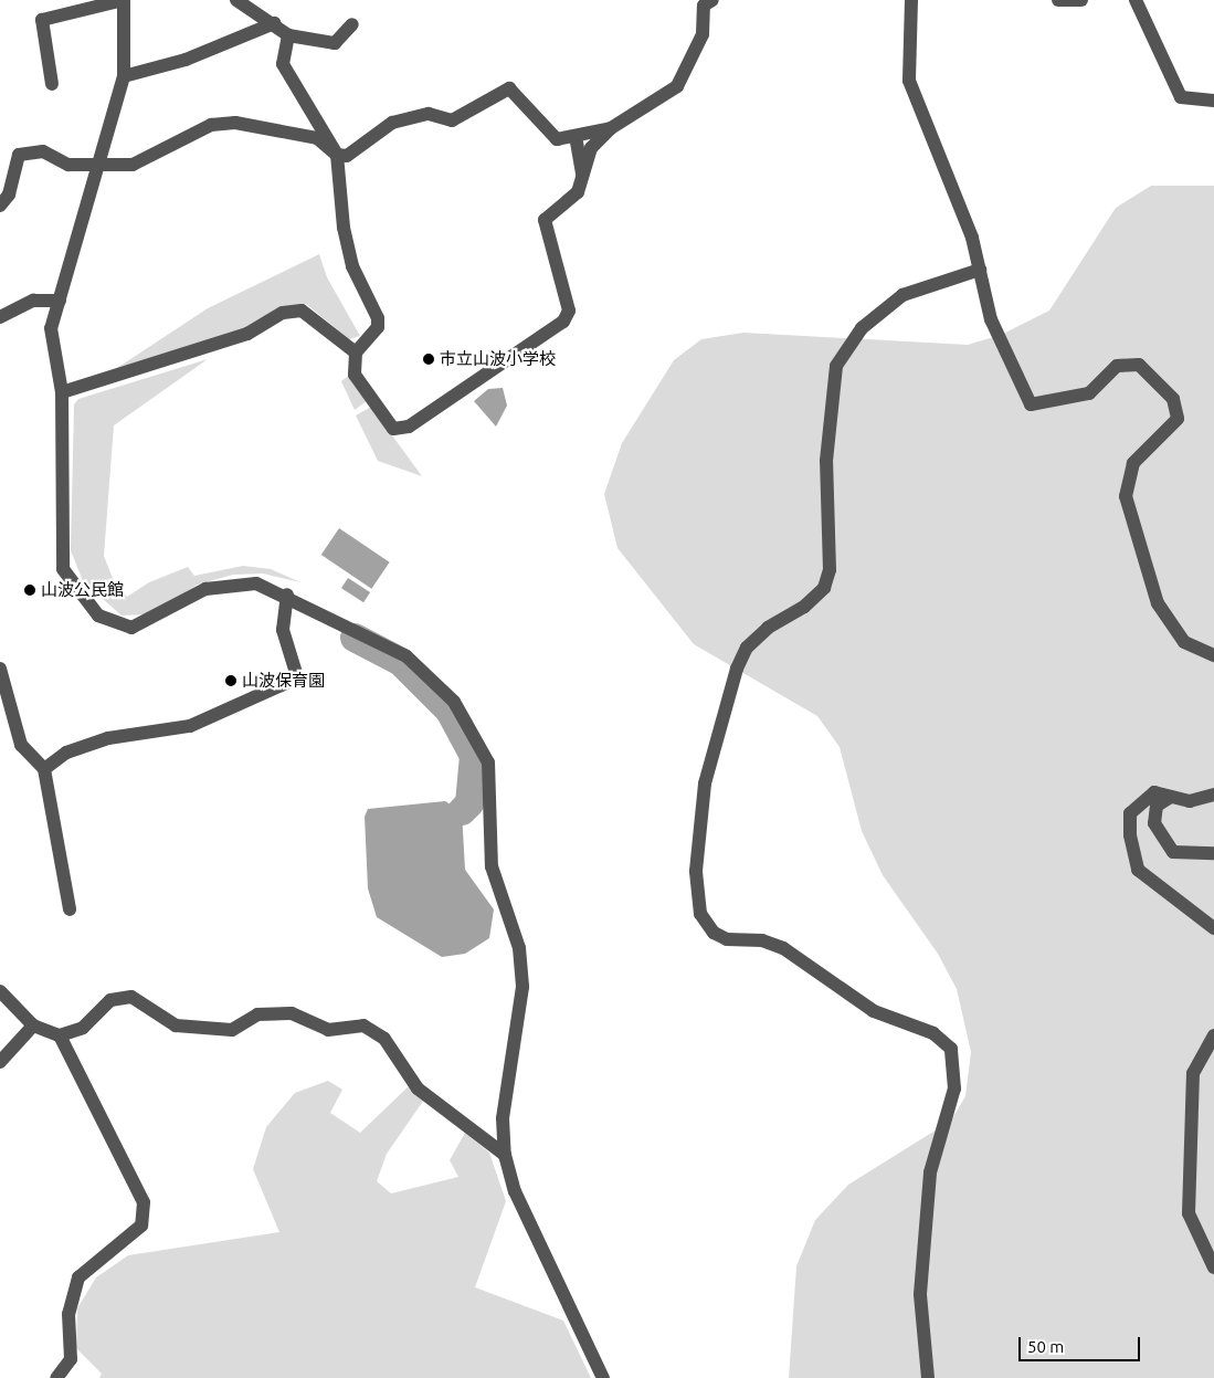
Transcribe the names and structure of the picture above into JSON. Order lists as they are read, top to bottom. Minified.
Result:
{"places":["市立山波小学校","山波公民館","山波保育園"],"scale_bar":"50 m"}
